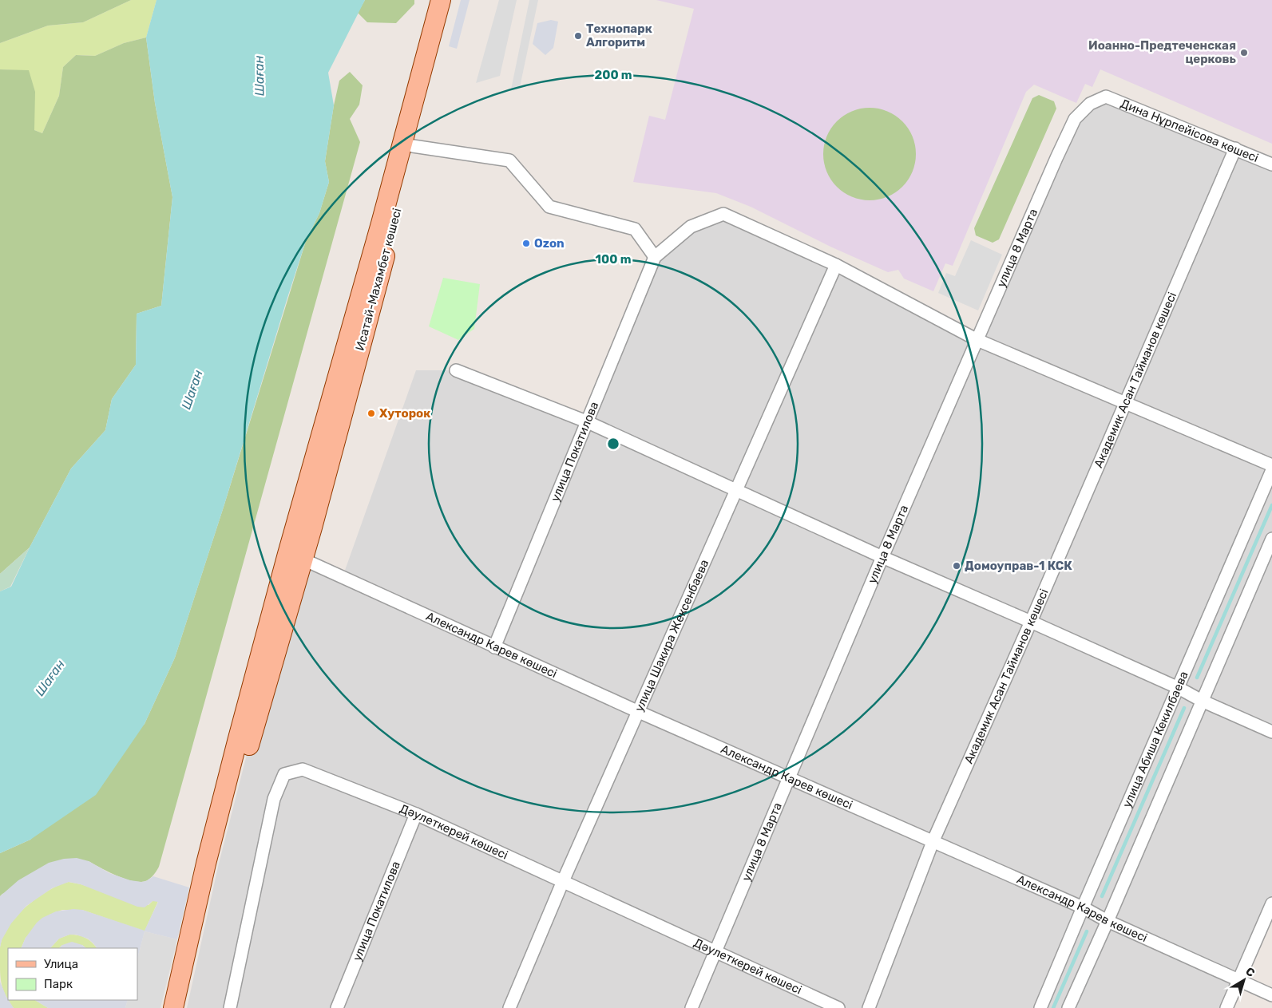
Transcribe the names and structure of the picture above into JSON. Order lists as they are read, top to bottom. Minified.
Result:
{"streets":{"main road":["Исатай-Махамбет көшесі"],"street":["Дина Нұрпейісова көшесі","улица 8 Марта","Академик Асан Тайманов көшесі","улица Покатилова","улица Шакира Жексенбаева","Александр Карев көшесі","улица Абиша Кекилбаева","Дәулеткерей көшесі"]},"crossings":[["Дина Нұрпейісова көшесі","улица 8 Марта"],["Дина Нұрпейісова көшесі","Академик Асан Тайманов көшесі"],["улица 8 Марта","Александр Карев көшесі"],["улица 8 Марта","Дәулеткерей көшесі"],["Исатай-Махамбет көшесі","Александр Карев көшесі"],["Академик Асан Тайманов көшесі","Александр Карев көшесі"],["улица Покатилова","Александр Карев көшесі"],["улица Покатилова","Дәулеткерей көшесі"],["улица Шакира Жексенбаева","Александр Карев көшесі"],["улица Шакира Жексенбаева","Дәулеткерей көшесі"],["Александр Карев көшесі","улица Абиша Кекилбаева"]],"water":["Шаған"],"places":["Технопарк Алгоритм","Иоанно-Предтеченская церковь","Ozon","Хуторок","Домоуправ-1 КСК"],"legend":["Улица","Парк"],"north":"top right","rings":["200 m","100 m"]}
